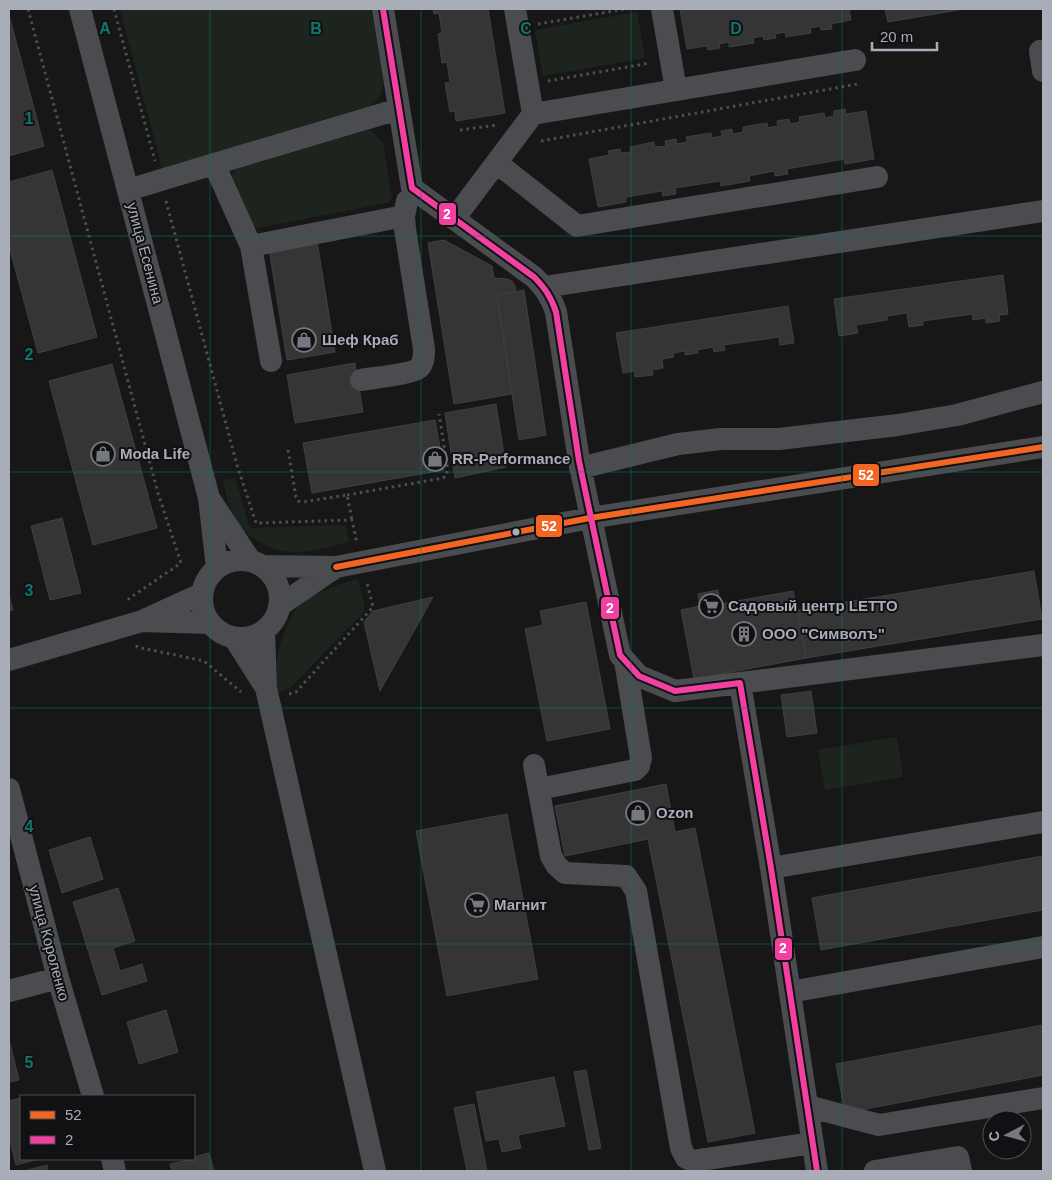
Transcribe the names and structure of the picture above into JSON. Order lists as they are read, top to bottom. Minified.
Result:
{"streets":{"street":["улица Есенина","улица Короленко"]},"places":{"shop":["Шеф Краб","Moda Life","RR-Performance","Ozon"],"supermarket":["Садовый центр LETTO","Магнит"],"building":["ООО \"Символъ\""]},"lines":["transit line 2","transit line 52"],"legend":["52","2"],"scale_bar":"20 m","north":"left","grid":{"columns":["A","B","C","D"],"rows":["1","2","3","4","5"]}}
